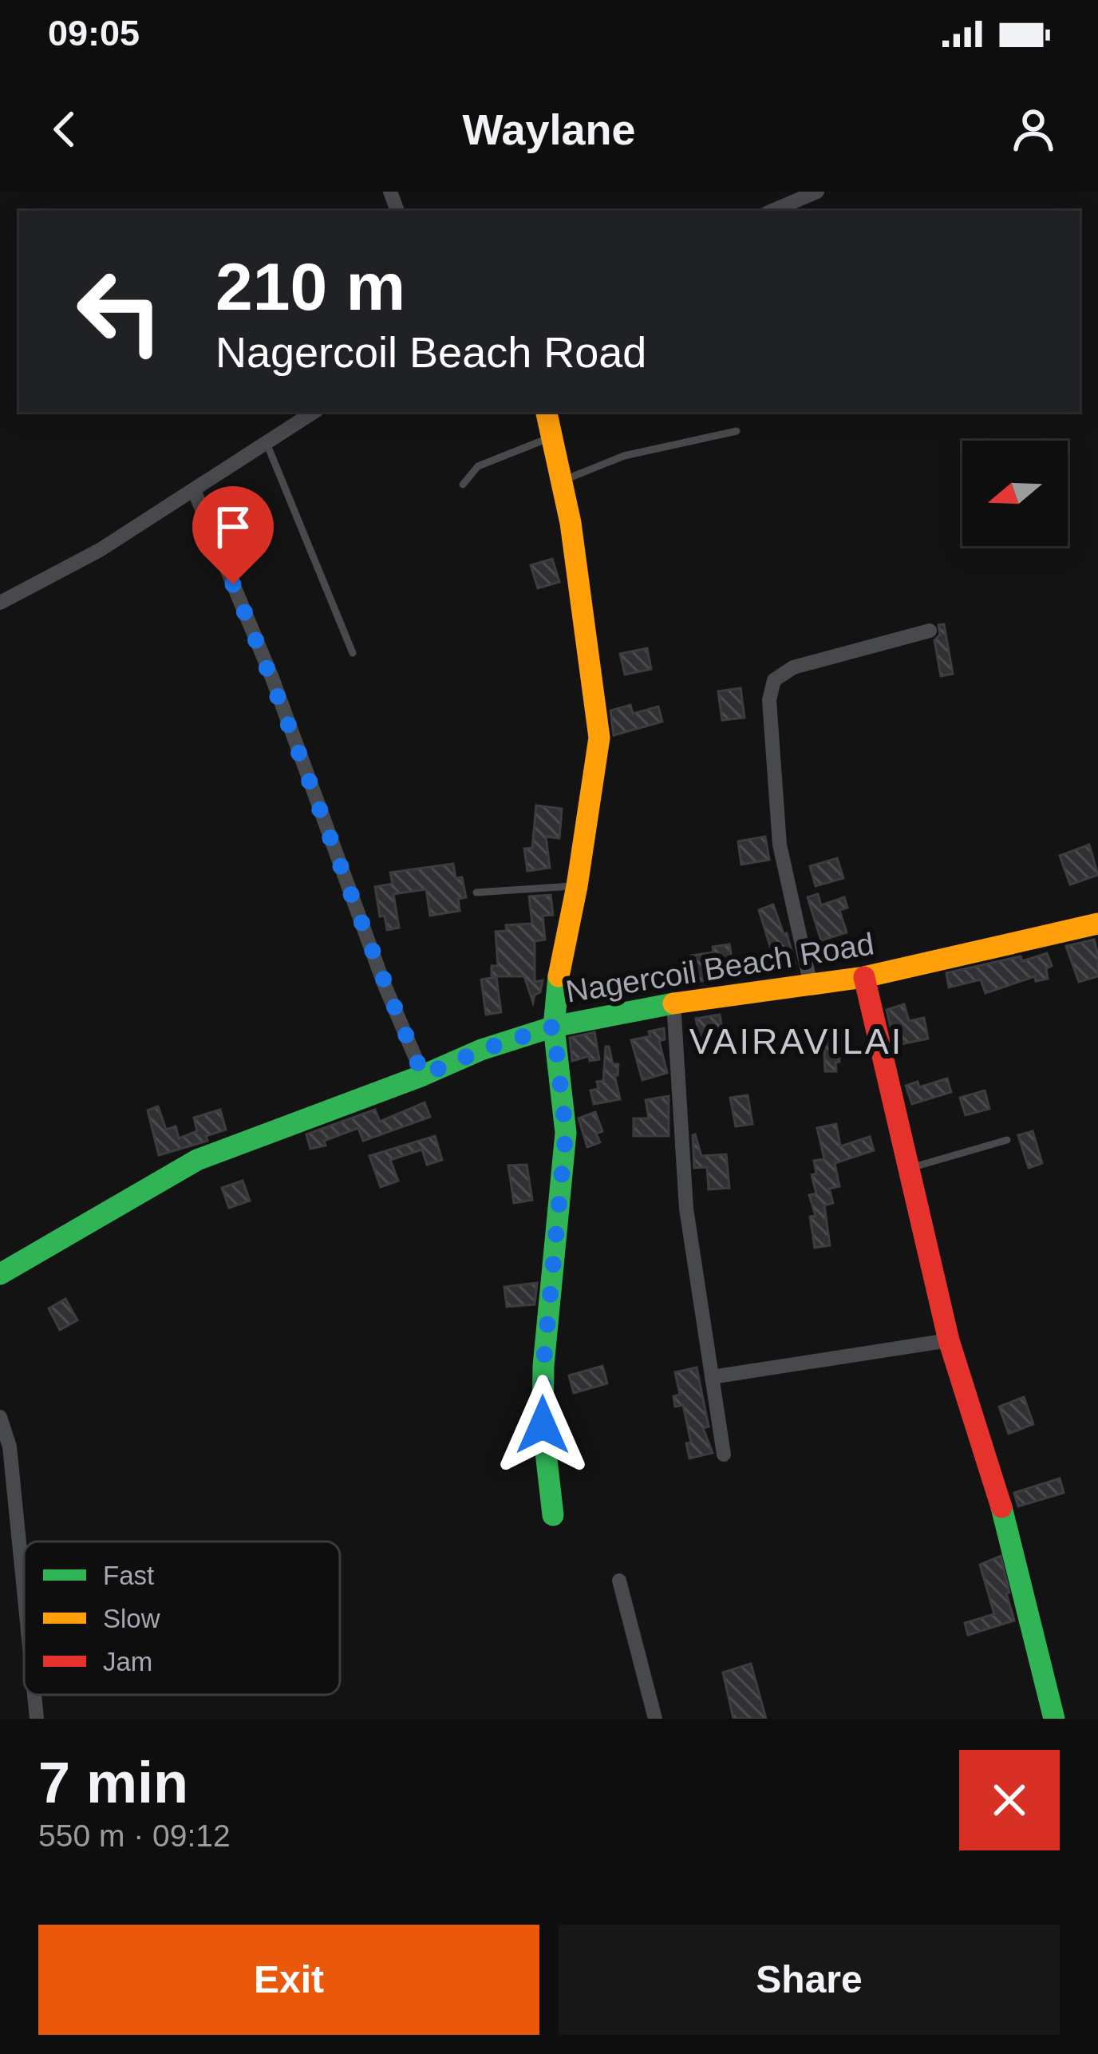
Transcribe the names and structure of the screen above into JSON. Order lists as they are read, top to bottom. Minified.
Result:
{"streets":{"street":["Nagercoil Beach Road"]},"districts":["VAIRAVILAI"],"legend":["Fast","Slow","Jam"],"north":"left","page":{"status":"09:05","header":"Waylane","turn":["210 m","Nagercoil Beach Road"],"heading":["7 min","550 m · 09:12"],"buttons":["Exit","Share"]}}
